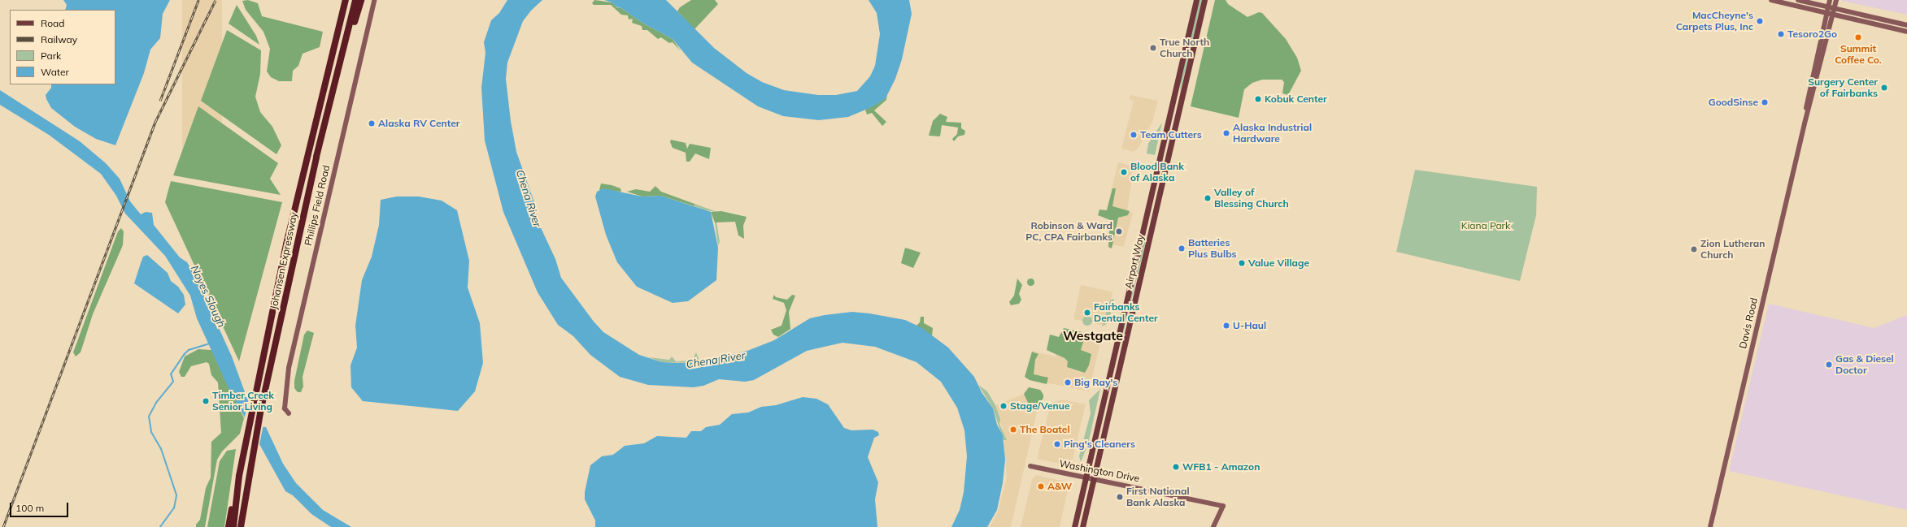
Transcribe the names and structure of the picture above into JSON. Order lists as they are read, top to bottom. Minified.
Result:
{"streets":{"highway":["Johansen Expressway"],"main road":["Airport Way"],"street":["Phillips Field Road","Davis Road","Washington Drive"]},"crossings":[["Airport Way","Washington Drive"]],"districts":["Westgate"],"water":["Chena River","Noyes Slough"],"parks":["Kiana Park"],"places":["MacCheyne's Carpets Plus, Inc","Tesoro2Go","Summit Coffee Co.","True North Church","Surgery Center of Fairbanks","Kobuk Center","GoodSinse","Alaska RV Center","Alaska Industrial Hardware","Team Cutters","Blood Bank of Alaska","Valley of Blessing Church","Robinson & Ward PC, CPA Fairbanks","Batteries Plus Bulbs","Zion Lutheran Church","Value Village","Fairbanks Dental Center","U-Haul","Gas & Diesel Doctor","Big Ray's","Timber Creek Senior Living","Stage/Venue","The Boatel","Ping's Cleaners","WFB1 - Amazon","A&W","First National Bank Alaska"],"legend":["Road","Railway","Park","Water"],"scale_bar":"100 m"}
